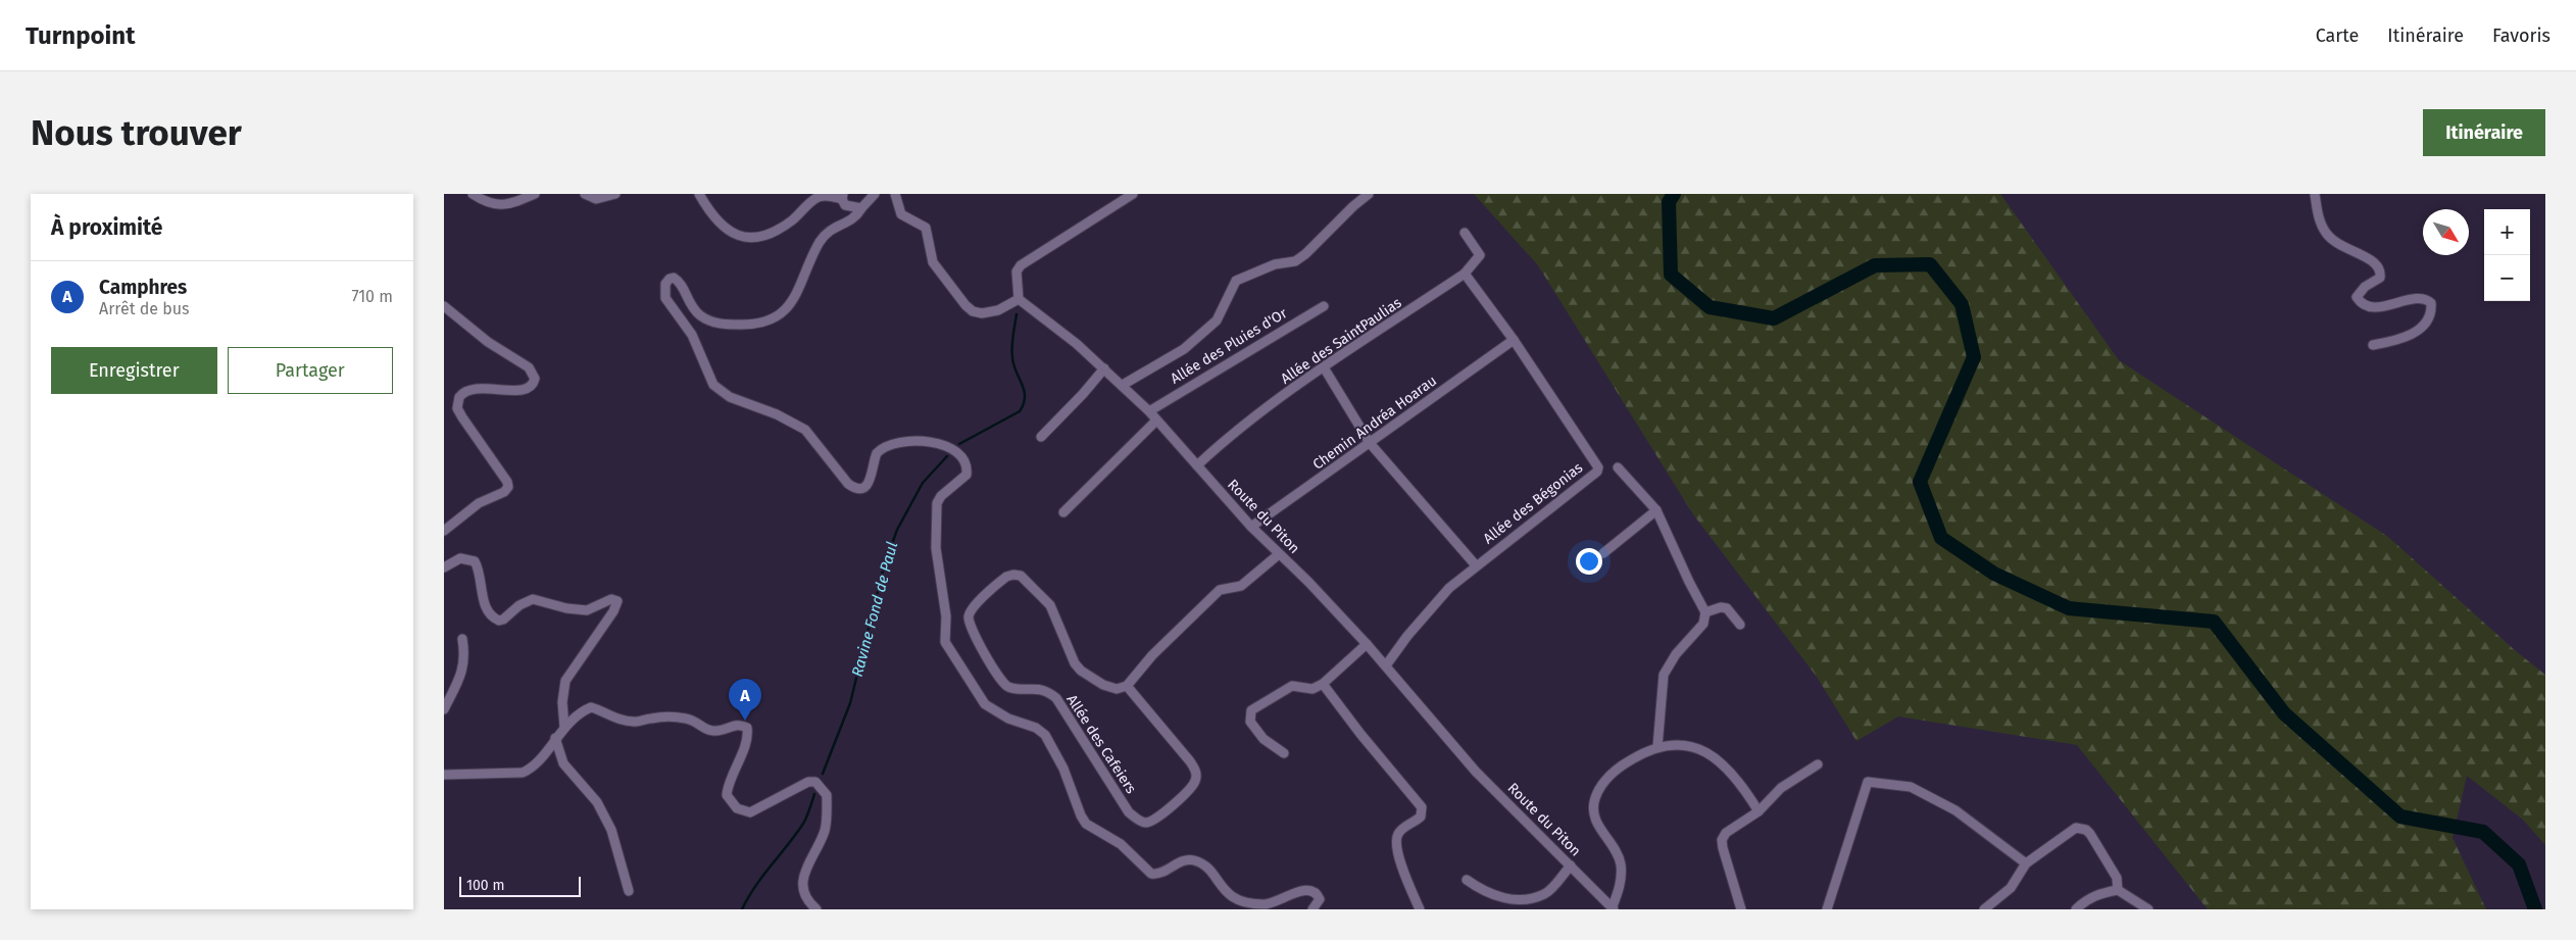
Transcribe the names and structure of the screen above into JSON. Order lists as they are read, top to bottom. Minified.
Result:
{"streets":{"street":["Allée des SaintPaulias","Allée des Pluies d'Or","Chemin Andréa Hoarau","Allée des Bégonias","Route du Piton","Allée des Cafeiers"]},"crossings":[["Allée des SaintPaulias","Allée des Bégonias"],["Allée des SaintPaulias","Route du Piton"],["Allée des Pluies d'Or","Route du Piton"],["Chemin Andréa Hoarau","Allée des Bégonias"],["Chemin Andréa Hoarau","Route du Piton"],["Allée des Bégonias","Route du Piton"]],"water":["Ravine Fond de Paul"],"scale_bar":"100 m","north":"bottom right","page":{"header":"Turnpoint","nav":["Carte","Itinéraire","Favoris"],"buttons":["Itinéraire",["Enregistrer","Partager"]],"title":"Nous trouver","heading":"À proximité","map_buttons":["+","−"],"list":[{"mark":"A","name":"Camphres","note":"Arrêt de bus","value":"710 m"}],"pins":"A","scale":"100 m"}}
